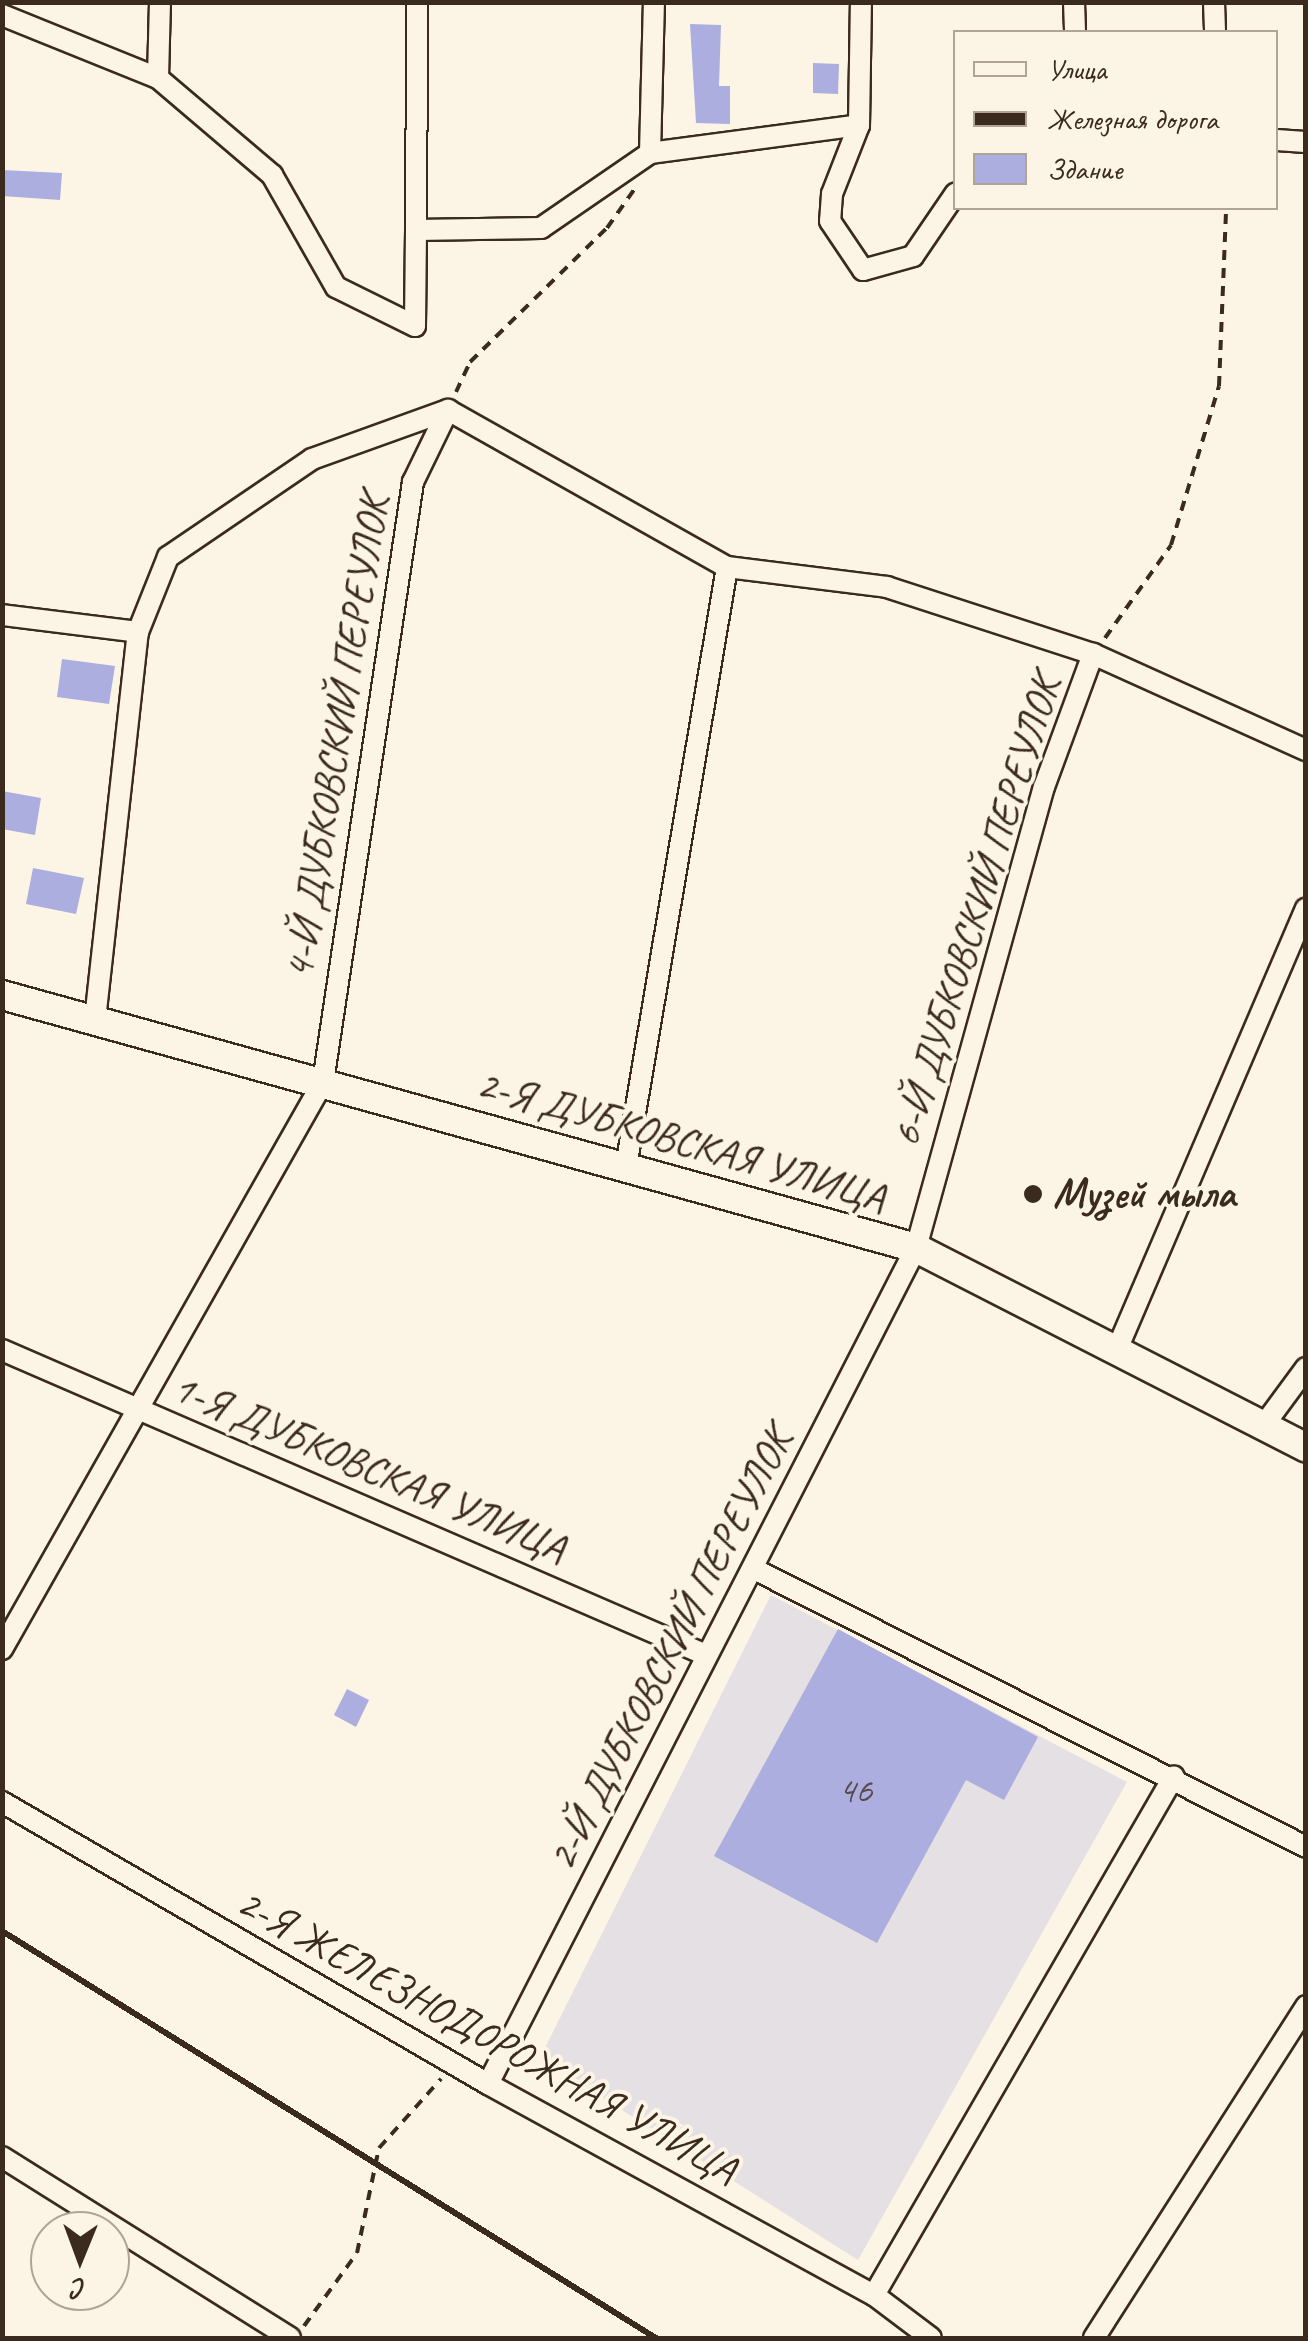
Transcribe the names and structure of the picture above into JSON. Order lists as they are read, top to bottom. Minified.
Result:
{"streets":{"main road":["2-Я ДУБКОВСКАЯ УЛИЦА"],"street":["4-Й ДУБКОВСКИЙ ПЕРЕУЛОК","6-Й ДУБКОВСКИЙ ПЕРЕУЛОК","1-Я ДУБКОВСКАЯ УЛИЦА","2-Й ДУБКОВСКИЙ ПЕРЕУЛОК","2-Я ЖЕЛЕЗНОДОРОЖНАЯ УЛИЦА"]},"crossings":[["4-Й ДУБКОВСКИЙ ПЕРЕУЛОК","2-Я ДУБКОВСКАЯ УЛИЦА"],["6-Й ДУБКОВСКИЙ ПЕРЕУЛОК","2-Я ДУБКОВСКАЯ УЛИЦА"],["6-Й ДУБКОВСКИЙ ПЕРЕУЛОК","2-Й ДУБКОВСКИЙ ПЕРЕУЛОК"],["2-Я ДУБКОВСКАЯ УЛИЦА","2-Й ДУБКОВСКИЙ ПЕРЕУЛОК"],["1-Я ДУБКОВСКАЯ УЛИЦА","2-Й ДУБКОВСКИЙ ПЕРЕУЛОК"],["2-Й ДУБКОВСКИЙ ПЕРЕУЛОК","2-Я ЖЕЛЕЗНОДОРОЖНАЯ УЛИЦА"]],"places":["Музей мыла"],"house_numbers":["46"],"legend":["Улица","Железная дорога","Здание"],"north":"bottom"}
